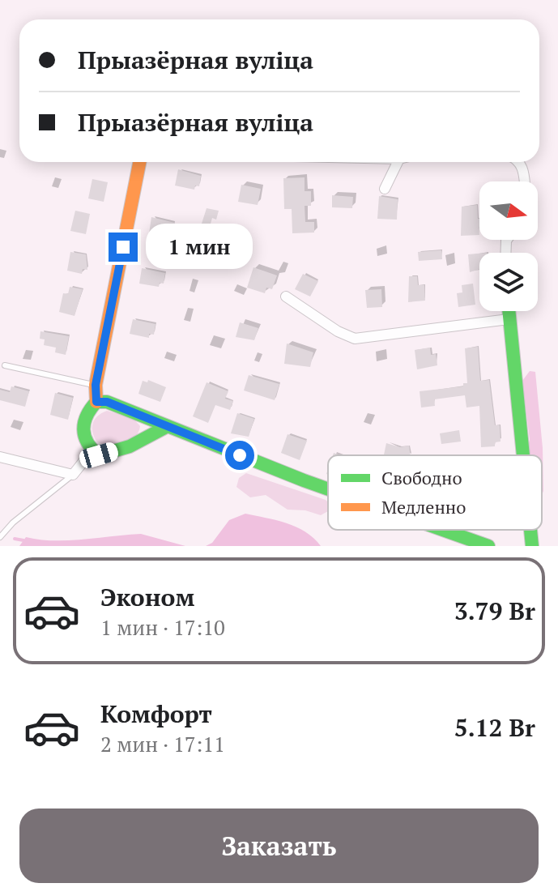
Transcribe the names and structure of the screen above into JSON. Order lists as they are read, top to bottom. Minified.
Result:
{"legend":["Свободно","Медленно"],"north":"right","page":{"banner":["Прыазёрная вуліца","Прыазёрная вуліца"],"bubble":"1 мин","list":[{"name":"Эконом","note":"1 мин · 17:10","value":"3.79 Br"},{"name":"Комфорт","note":"2 мин · 17:11","value":"5.12 Br"}],"buttons":"Заказать"}}
